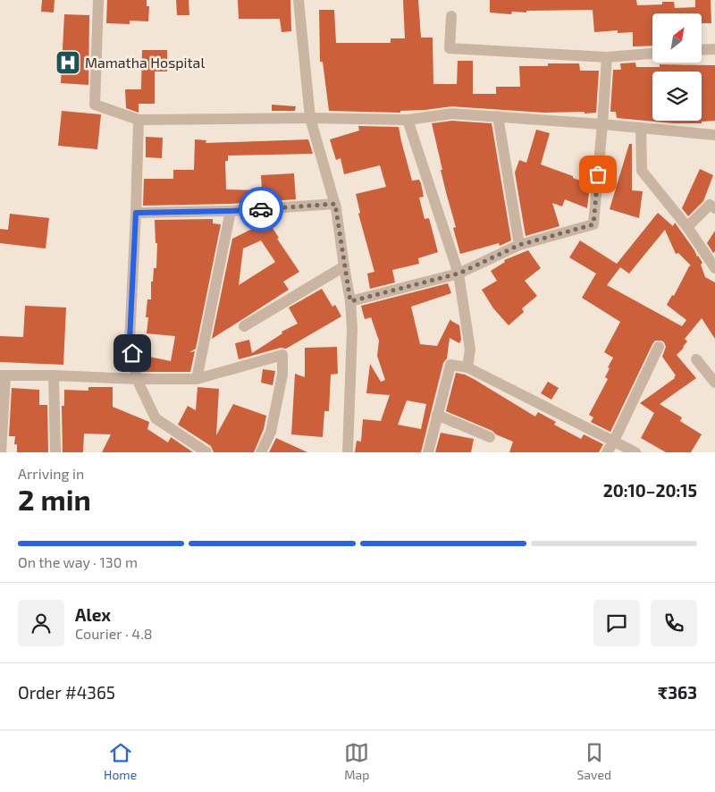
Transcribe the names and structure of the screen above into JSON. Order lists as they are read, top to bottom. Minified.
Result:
{"places":{"hospital":["Mamatha Hospital"]},"north":"top right","page":{"heading":["2 min","Arriving in","20:10–20:15"],"panel":["Alex","Courier · 4.8","Order #4365","₹363"],"bar":"On the way · 130 m","tabs":["Home","Map","Saved"]}}
